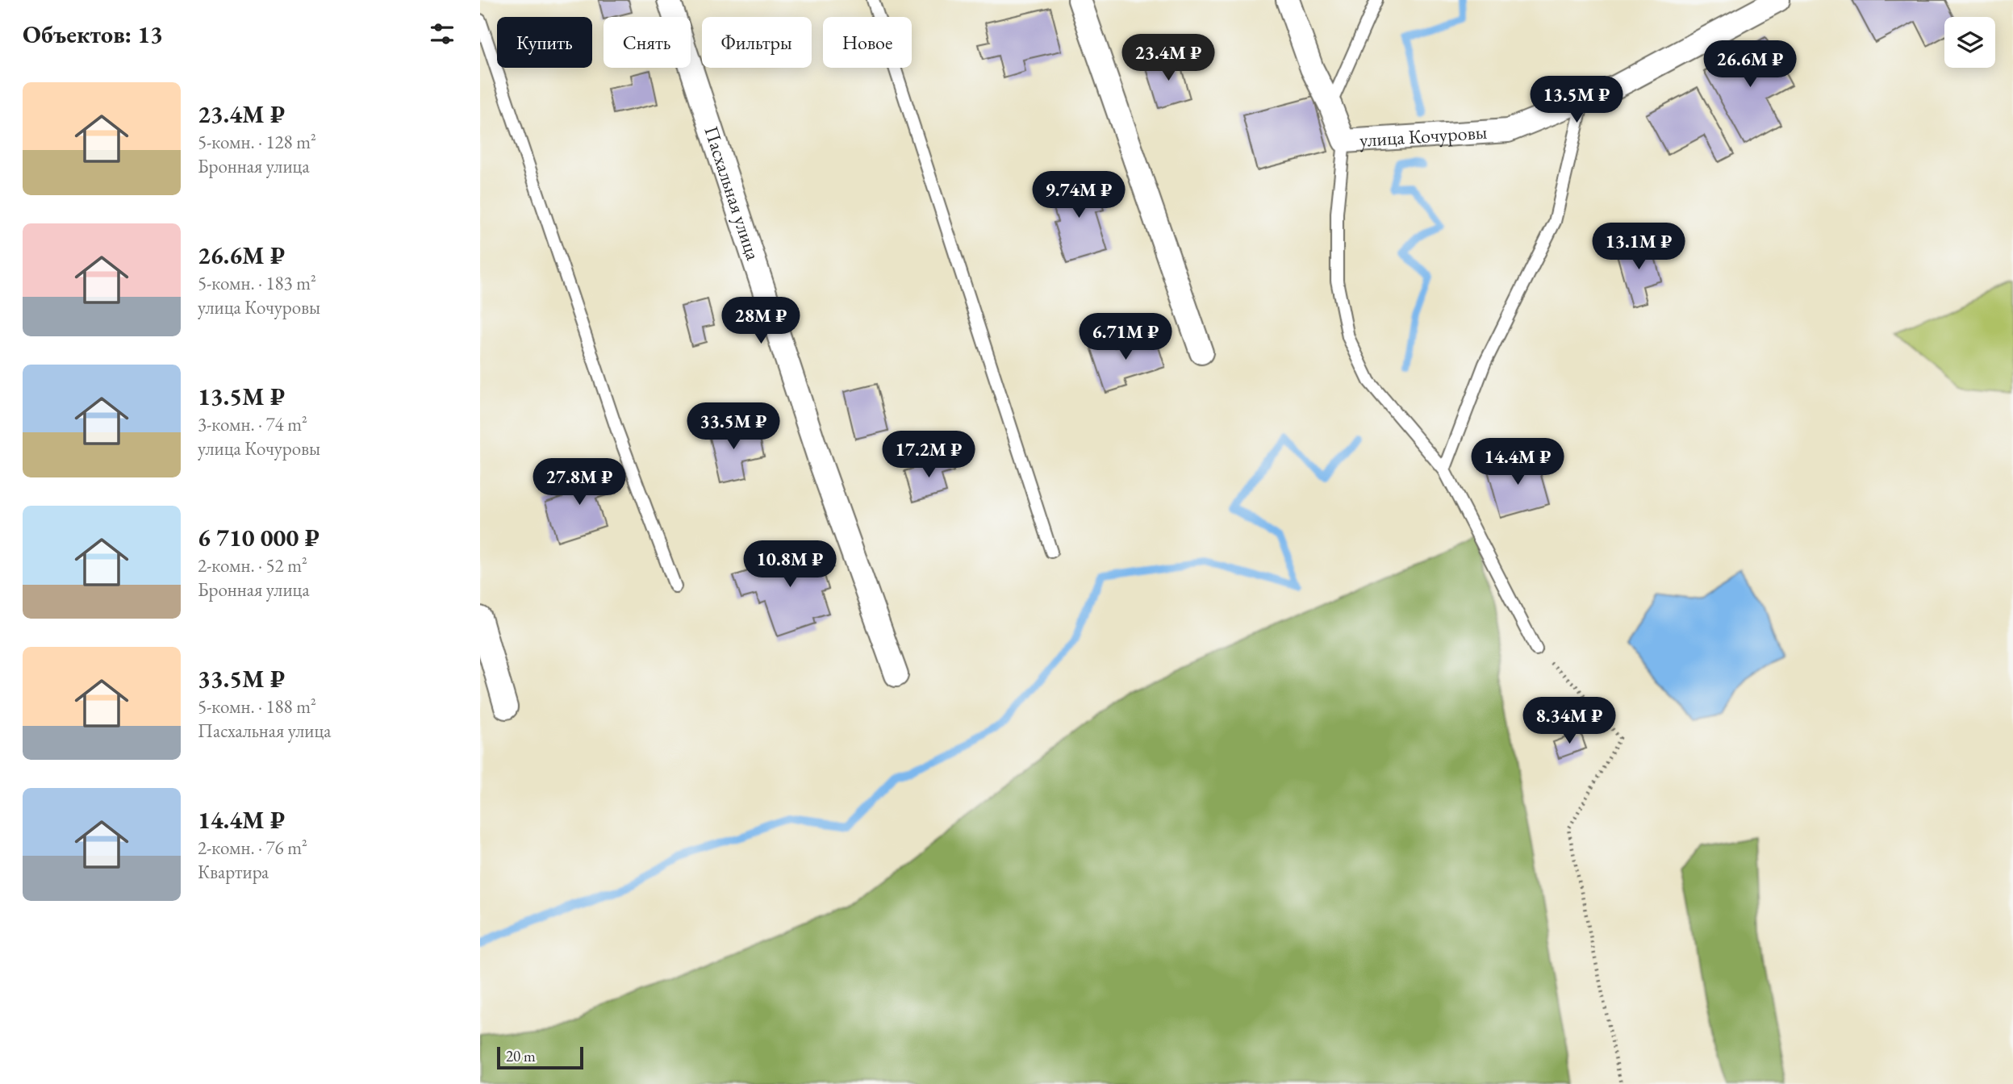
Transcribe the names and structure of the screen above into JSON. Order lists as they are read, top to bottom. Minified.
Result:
{"streets":{"street":["улица Кочуровы","Пасхальная улица"]},"scale_bar":"20 m","page":{"heading":"Объектов: 13","chip":["Купить","Снять","Фильтры","Новое"],"price":["23.4M ₽","26.6M ₽","13.5M ₽","9.74M ₽","13.1M ₽","28M ₽","6.71M ₽","33.5M ₽","17.2M ₽","14.4M ₽","27.8M ₽","10.8M ₽","8.34M ₽"],"list":[{"name":"23.4M ₽","note":"5-комн. · 128 m² · Бронная улица"},{"name":"26.6M ₽","note":"5-комн. · 183 m² · улица Кочуровы"},{"name":"13.5M ₽","note":"3-комн. · 74 m² · улица Кочуровы"},{"name":"6 710 000 ₽","note":"2-комн. · 52 m² · Бронная улица"},{"name":"33.5M ₽","note":"5-комн. · 188 m² · Пасхальная улица"},{"name":"14.4M ₽","note":"2-комн. · 76 m² · Квартира"}],"scale":"20 m"}}
